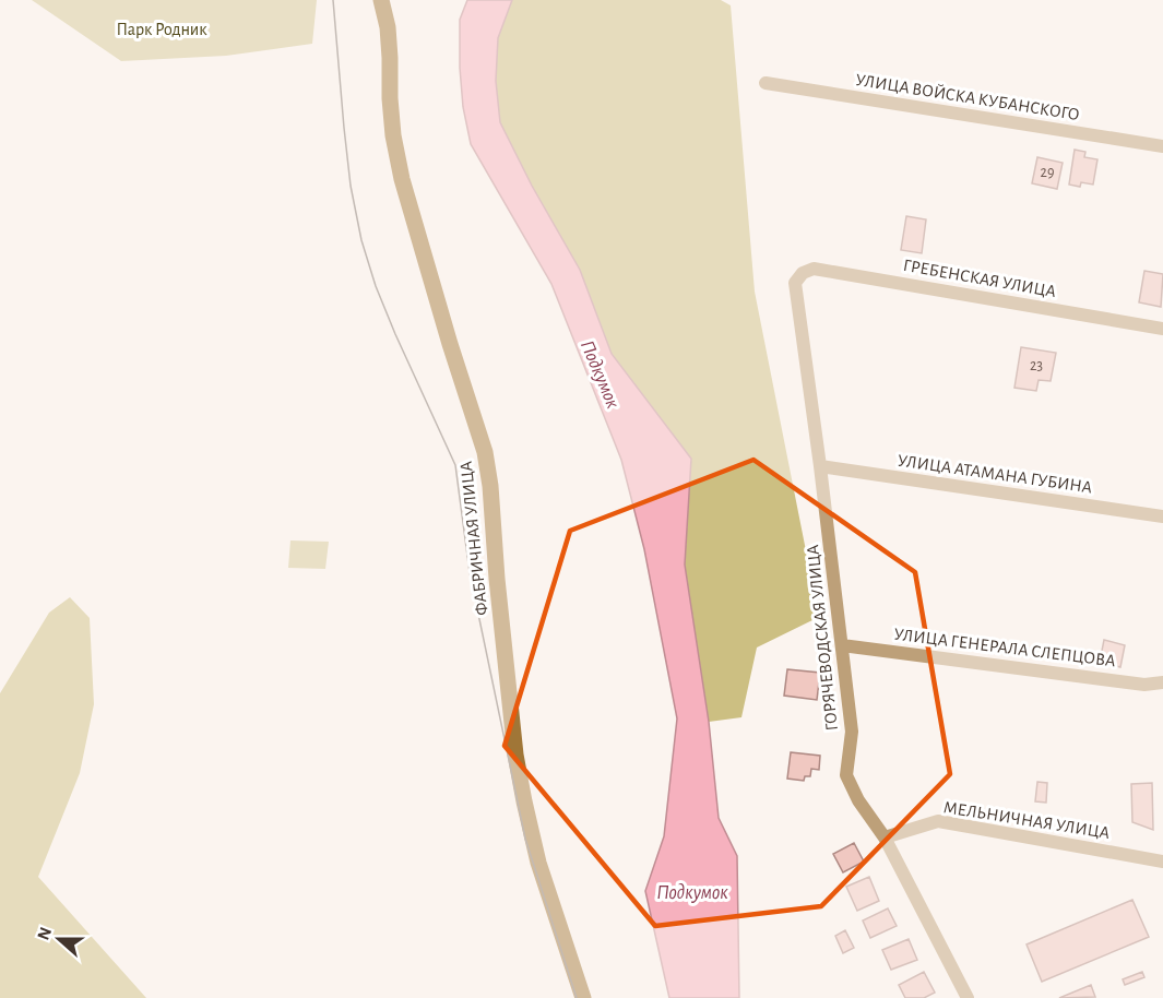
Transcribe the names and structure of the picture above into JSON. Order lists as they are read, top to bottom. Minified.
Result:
{"streets":{"main road":["ФАБРИЧНАЯ УЛИЦА"],"street":["УЛИЦА ВОЙСКА КУБАНСКОГО","ГРЕБЕНСКАЯ УЛИЦА","УЛИЦА АТАМАНА ГУБИНА","ГОРЯЧЕВОДСКАЯ УЛИЦА","УЛИЦА ГЕНЕРАЛА СЛЕПЦОВА","МЕЛЬНИЧНАЯ УЛИЦА"]},"crossings":[["ГРЕБЕНСКАЯ УЛИЦА","ГОРЯЧЕВОДСКАЯ УЛИЦА"],["УЛИЦА АТАМАНА ГУБИНА","ГОРЯЧЕВОДСКАЯ УЛИЦА"],["ГОРЯЧЕВОДСКАЯ УЛИЦА","УЛИЦА ГЕНЕРАЛА СЛЕПЦОВА"],["ГОРЯЧЕВОДСКАЯ УЛИЦА","МЕЛЬНИЧНАЯ УЛИЦА"]],"water":["Подкумок"],"parks":["Парк Родник"],"house_numbers":["29","23"],"north":"left"}
